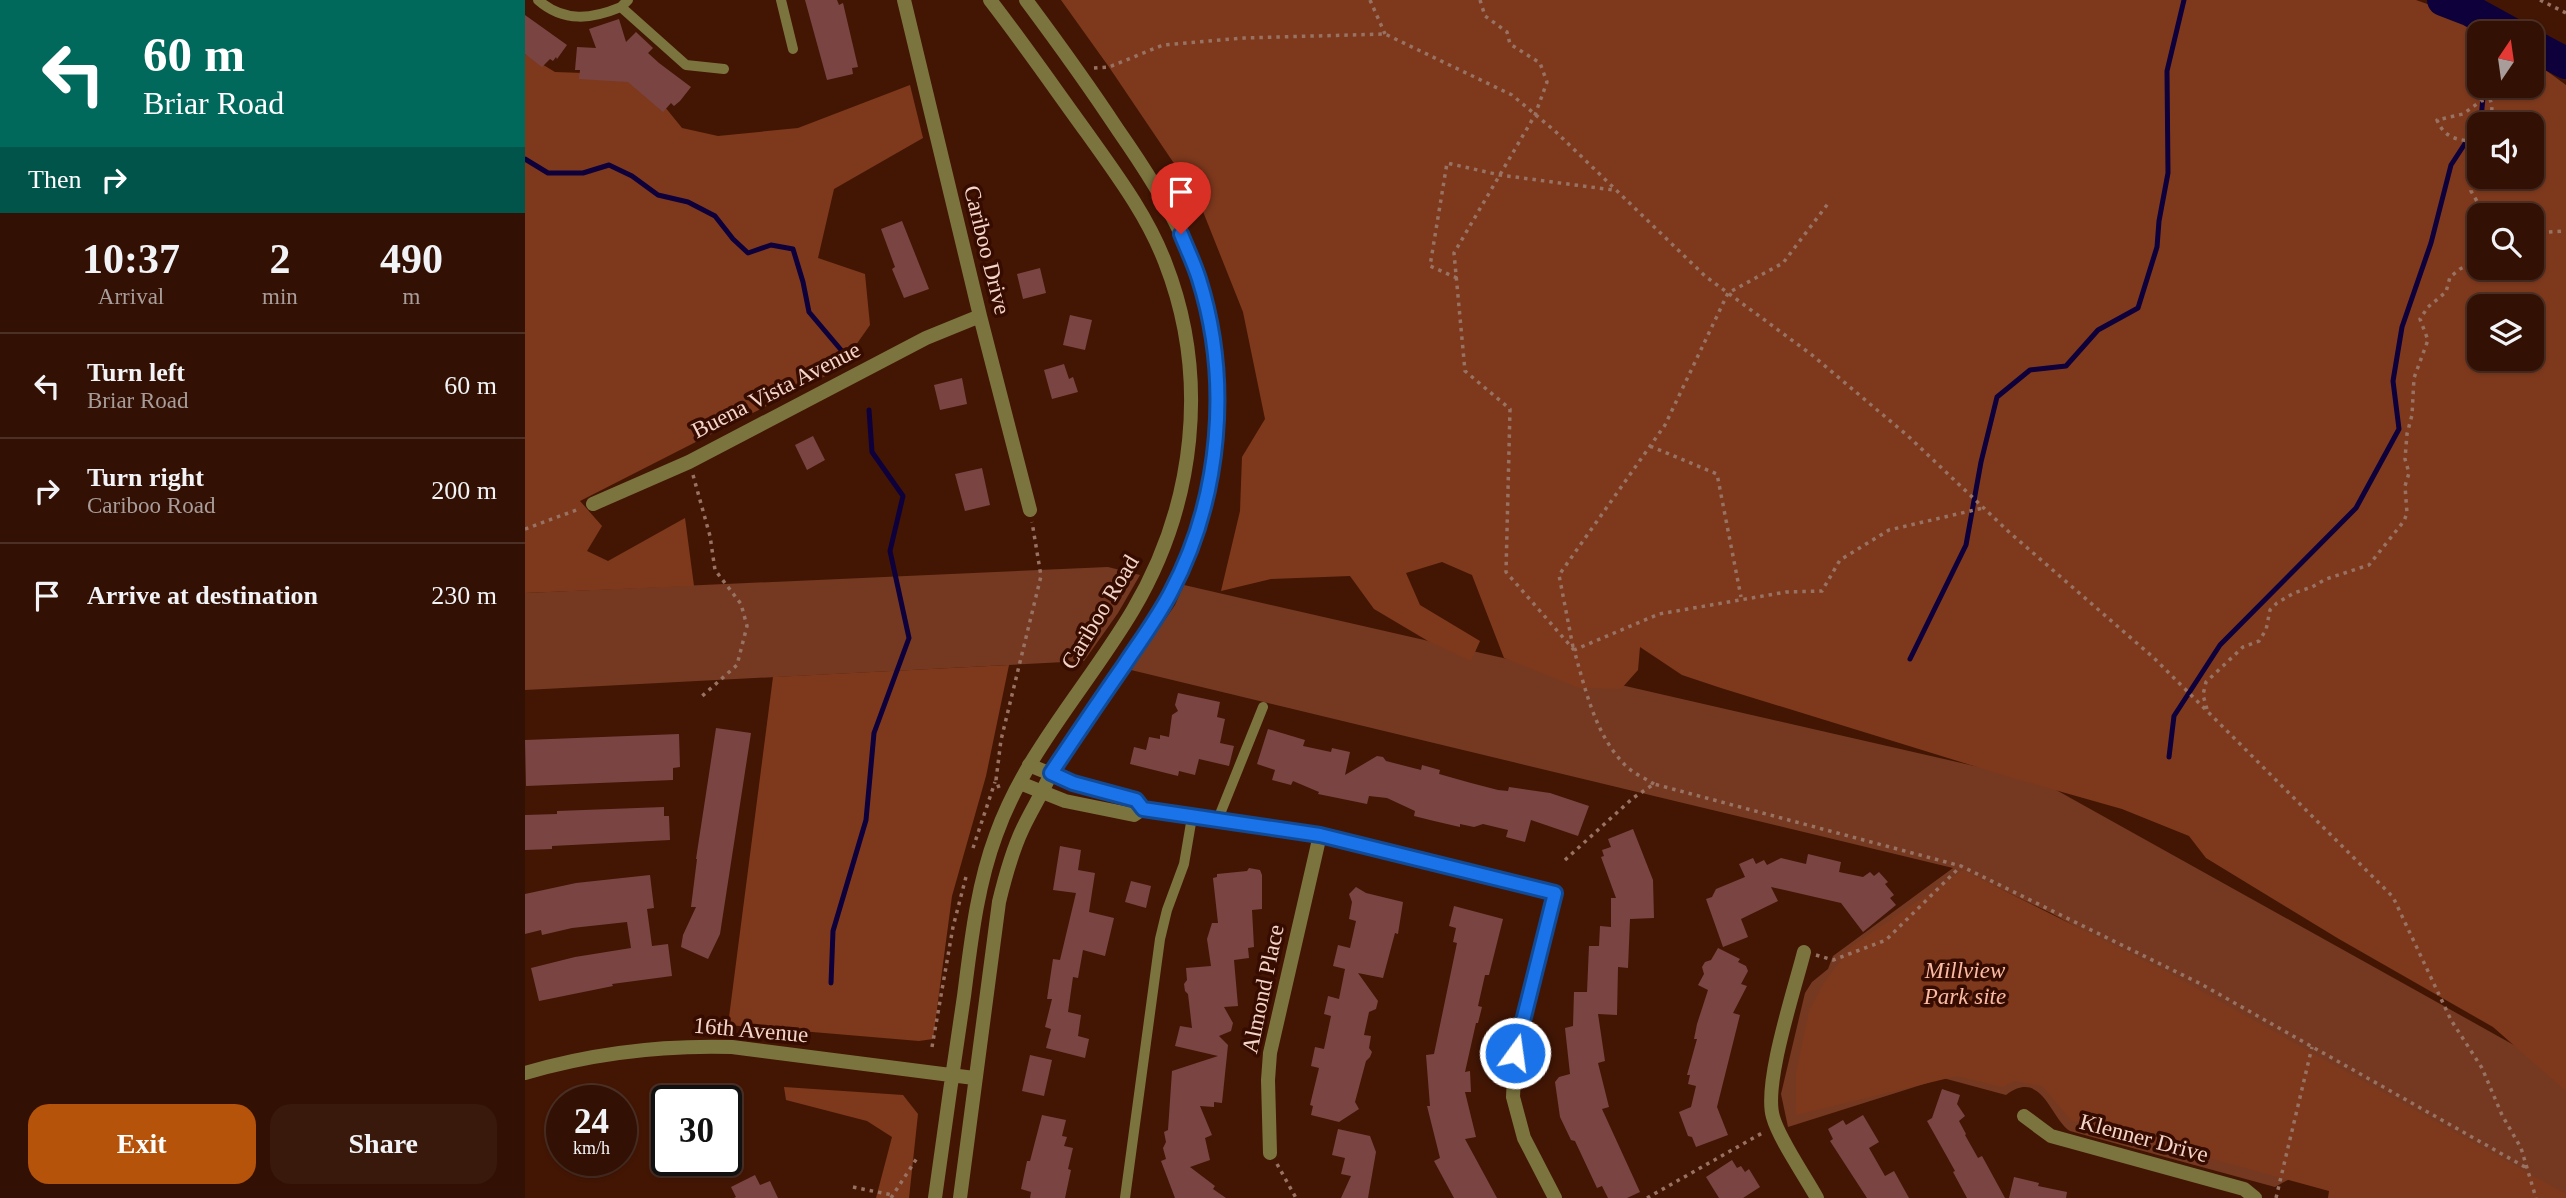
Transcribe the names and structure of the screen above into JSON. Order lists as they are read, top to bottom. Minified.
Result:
{"streets":{"street":["Cariboo Drive","Buena Vista Avenue","Cariboo Road","Almond Place","16th Avenue","Klenner Drive"]},"crossings":[["Cariboo Drive","Buena Vista Avenue"],["Cariboo Road","16th Avenue"]],"parks":["Millview Park site"],"north":"top","page":{"turn":["60 m","Briar Road"],"then":"Then","eta":["10:37","Arrival","2","min","490","m"],"list":[{"name":"Turn left","note":"Briar Road","value":"60 m"},{"name":"Turn right","note":"Cariboo Road","value":"200 m"},{"name":"Arrive at destination","value":"230 m"}],"speed":"24 km/h","limit":"30","buttons":["Exit","Share"]}}
